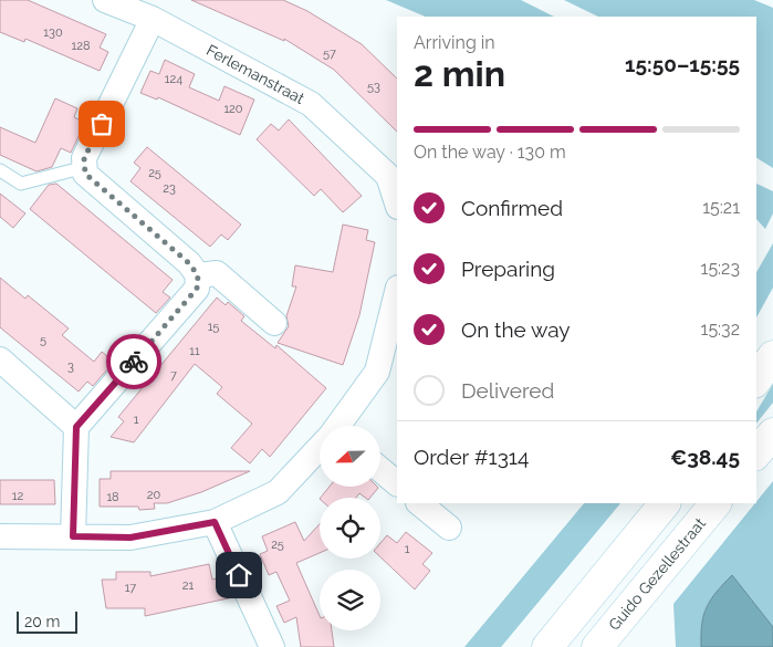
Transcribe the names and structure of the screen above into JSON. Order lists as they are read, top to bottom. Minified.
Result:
{"streets":{"main road":["Guido Gezellestraat"],"street":["Ferlemanstraat"]},"house_numbers":["130","128","57","124","53","120","25","23","15","5","11","3","7","1","20","12","18","25","1","21","17"],"scale_bar":"20 m","north":"left","page":{"heading":["2 min","Arriving in","15:50–15:55"],"panel":["Order #1314","€38.45"],"bar":"On the way · 130 m","list":[["Confirmed","15:21"],["Preparing","15:23"],["On the way","15:32"],"Delivered"],"scale":"20 m"}}
